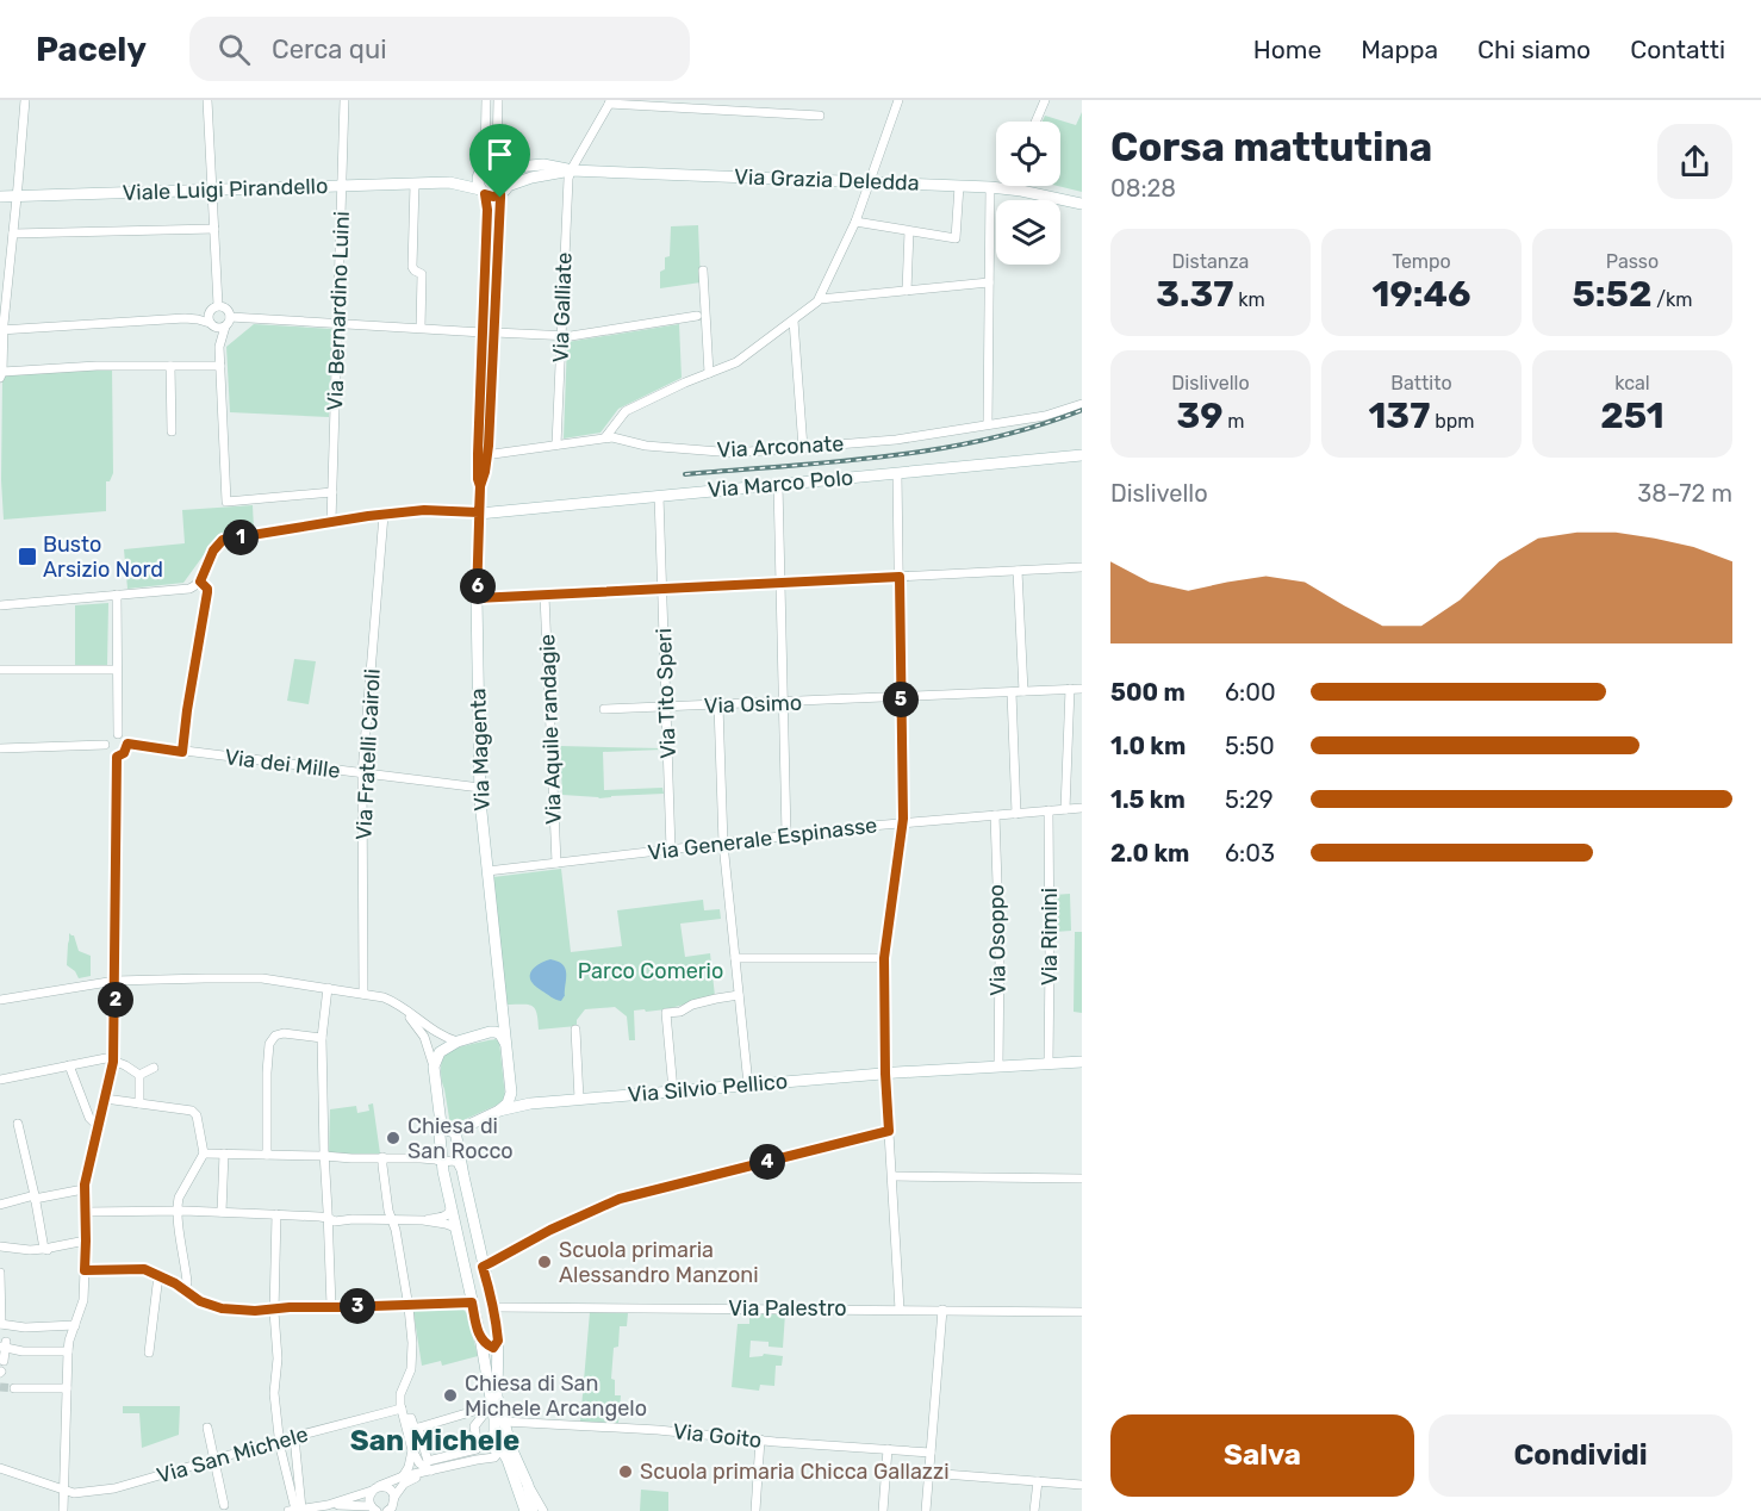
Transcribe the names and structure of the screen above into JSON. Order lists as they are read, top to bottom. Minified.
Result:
{"streets":{"street":["Via Grazia Deledda","Viale Luigi Pirandello","Via Galliate","Via Bernardino Luini","Via Arconate","Via Marco Polo","Via Tito Speri","Via Osimo","Via Aquile randagie","Via Magenta","Via Fratelli Cairoli","Via dei Mille","Via Generale Espinasse","Via Rimini","Via Osoppo","Via Silvio Pellico","Via Palestro","Via Goito","Via San Michele"]},"crossings":[["Via Grazia Deledda","Viale Luigi Pirandello"],["Via Grazia Deledda","Via Galliate"],["Via Grazia Deledda","Via Magenta"],["Viale Luigi Pirandello","Via Bernardino Luini"],["Viale Luigi Pirandello","Via Magenta"],["Via Galliate","Via Arconate"],["Via Arconate","Via Magenta"],["Via Marco Polo","Via Tito Speri"],["Via Marco Polo","Via Magenta"],["Via Tito Speri","Via Osimo"],["Via Tito Speri","Via Generale Espinasse"],["Via Aquile randagie","Via Generale Espinasse"],["Via Magenta","Via dei Mille"],["Via Magenta","Via Generale Espinasse"],["Via Magenta","Via Silvio Pellico"],["Via Fratelli Cairoli","Via dei Mille"],["Via Generale Espinasse","Via Rimini"],["Via Generale Espinasse","Via Osoppo"],["Via Rimini","Via Silvio Pellico"],["Via Osoppo","Via Silvio Pellico"]],"districts":["San Michele"],"parks":["Parco Comerio"],"places":{"transit":["Busto Arsizio Nord"],"other":["Chiesa di San Rocco","Scuola primaria Alessandro Manzoni","Chiesa di San Michele Arcangelo","Scuola primaria Chicca Gallazzi"]},"page":{"header":"Pacely","search":"Cerca qui","nav":["Home","Mappa","Chi siamo","Contatti"],"heading":["Corsa mattutina","08:28"],"stats":[["Distanza","3.37 km"],["Tempo","19:46"],["Passo","5:52 /km"],["Dislivello","39 m"],["Battito","137 bpm"],["kcal","251"]],"chart":["Dislivello","38–72 m"],"pins":["1","6","5","2","4","3"],"list":[{"name":"500 m","note":"6:00"},{"name":"1.0 km","note":"5:50"},{"name":"1.5 km","note":"5:29"},{"name":"2.0 km","note":"6:03"}],"buttons":["Salva","Condividi"]}}
